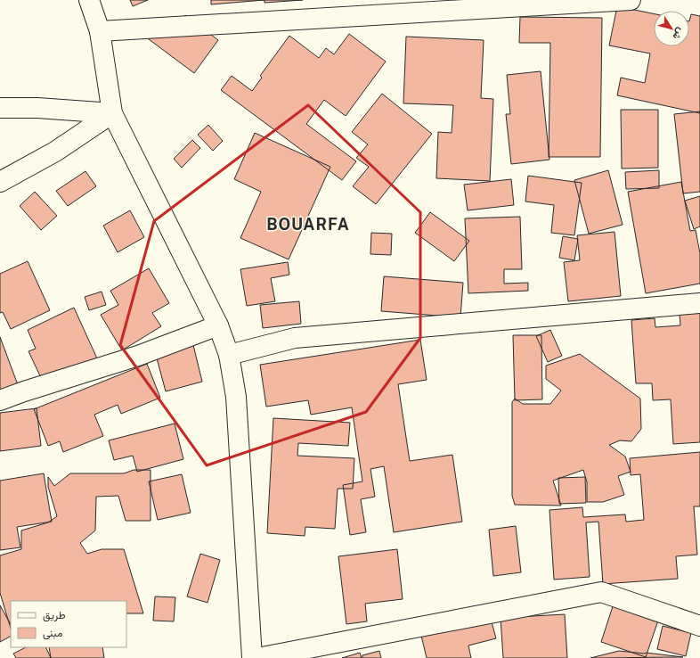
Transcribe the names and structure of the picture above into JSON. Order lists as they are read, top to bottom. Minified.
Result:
{"districts":["BOUARFA"],"legend":["طريق","مبنى"],"north":"bottom right"}
